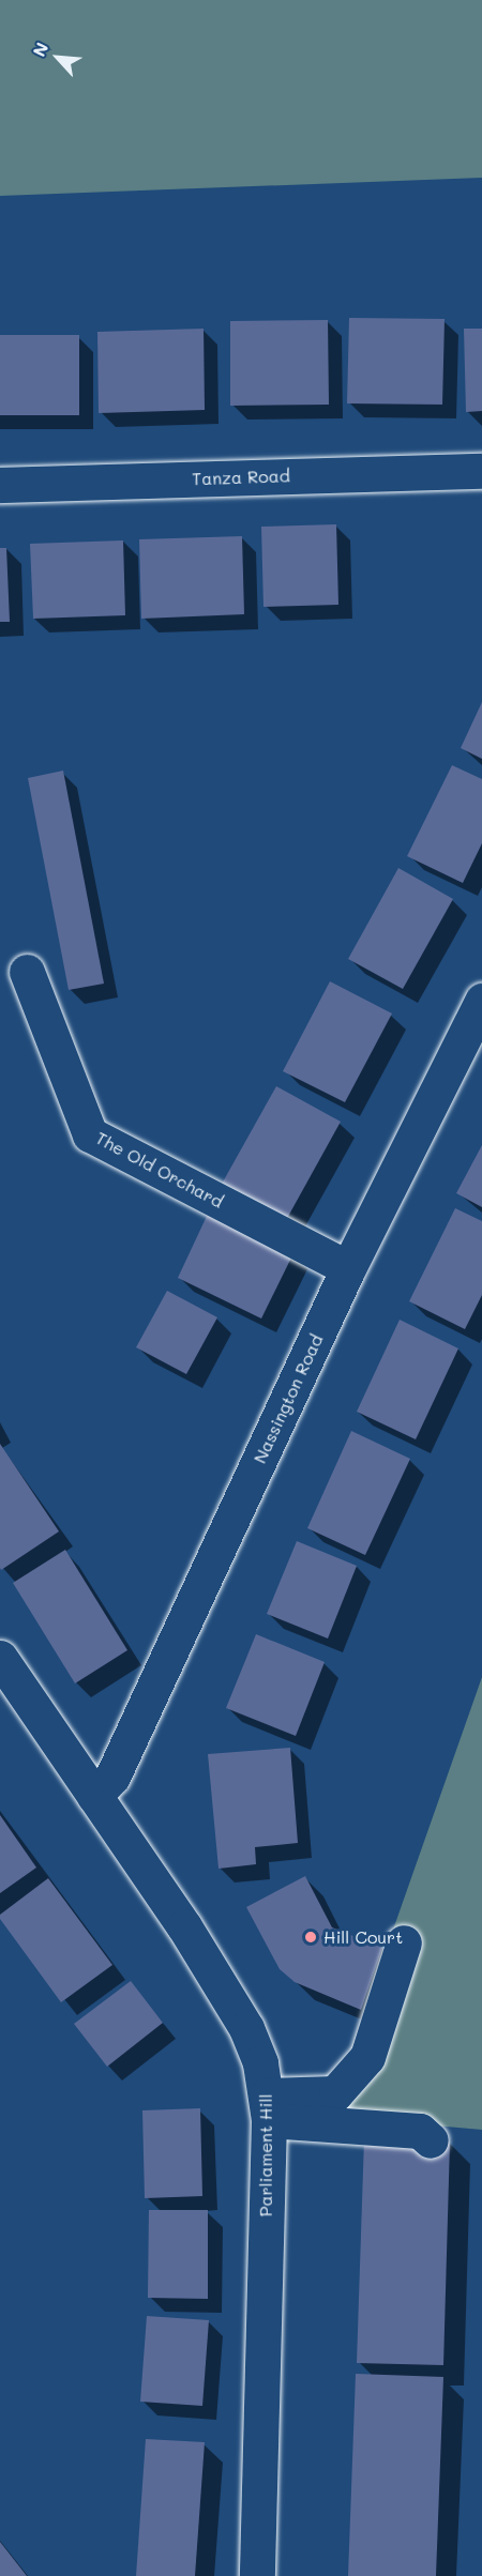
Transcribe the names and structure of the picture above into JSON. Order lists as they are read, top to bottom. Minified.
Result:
{"streets":{"street":["Tanza Road","The Old Orchard","Nassington Road","Parliament Hill"]},"crossings":[["The Old Orchard","Nassington Road"],["Nassington Road","Parliament Hill"]],"places":["Hill Court"],"north":"top left"}
